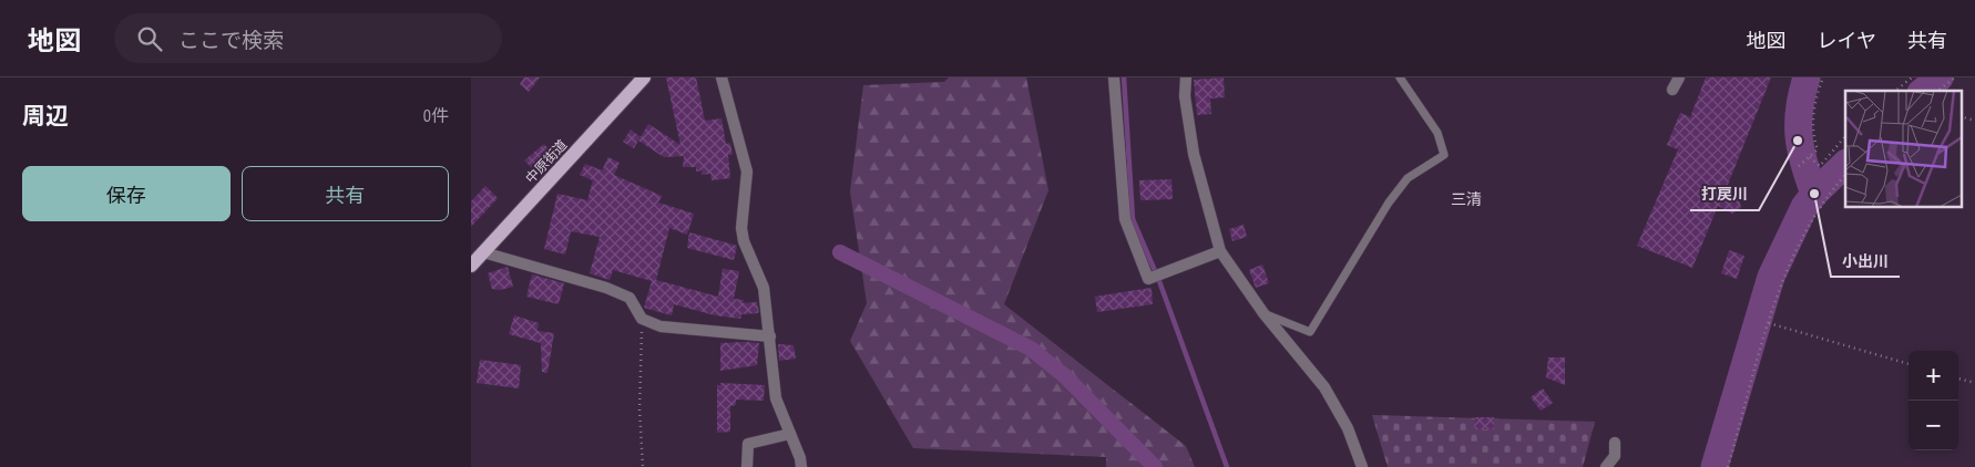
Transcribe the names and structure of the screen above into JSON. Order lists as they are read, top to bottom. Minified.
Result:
{"streets":{"main road":["中原街道"]},"districts":["三清"],"places":["打戻川","小出川"],"page":{"header":"地図","search":"ここで検索","nav":["地図","レイヤ","共有"],"heading":["周辺","0件"],"buttons":["保存","共有"],"map_buttons":["+","−"]}}
